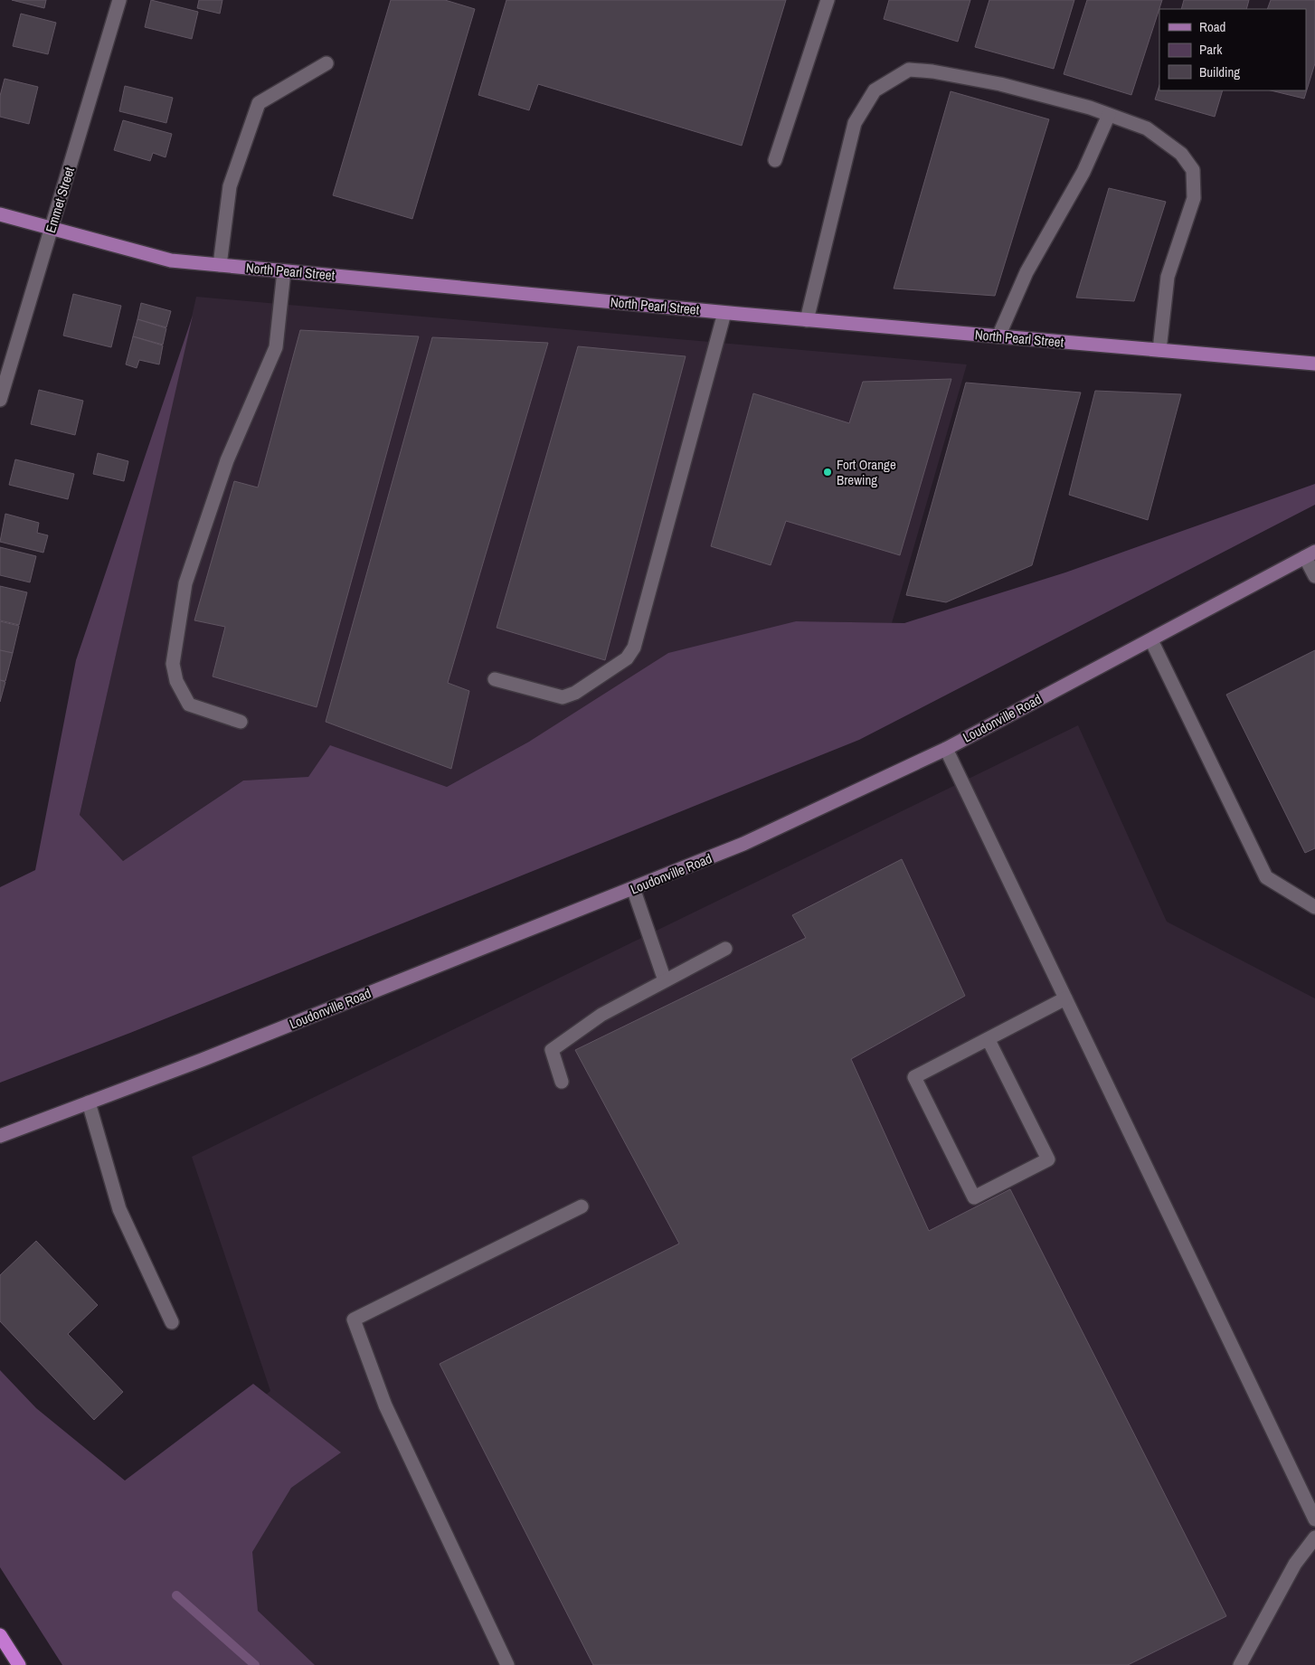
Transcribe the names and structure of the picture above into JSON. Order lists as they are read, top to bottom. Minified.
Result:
{"streets":{"main road":["North Pearl Street","Loudonville Road"],"street":["Emmet Street"]},"crossings":[["Emmet Street","North Pearl Street"]],"places":["Fort Orange Brewing"],"legend":["Road","Park","Building"]}
